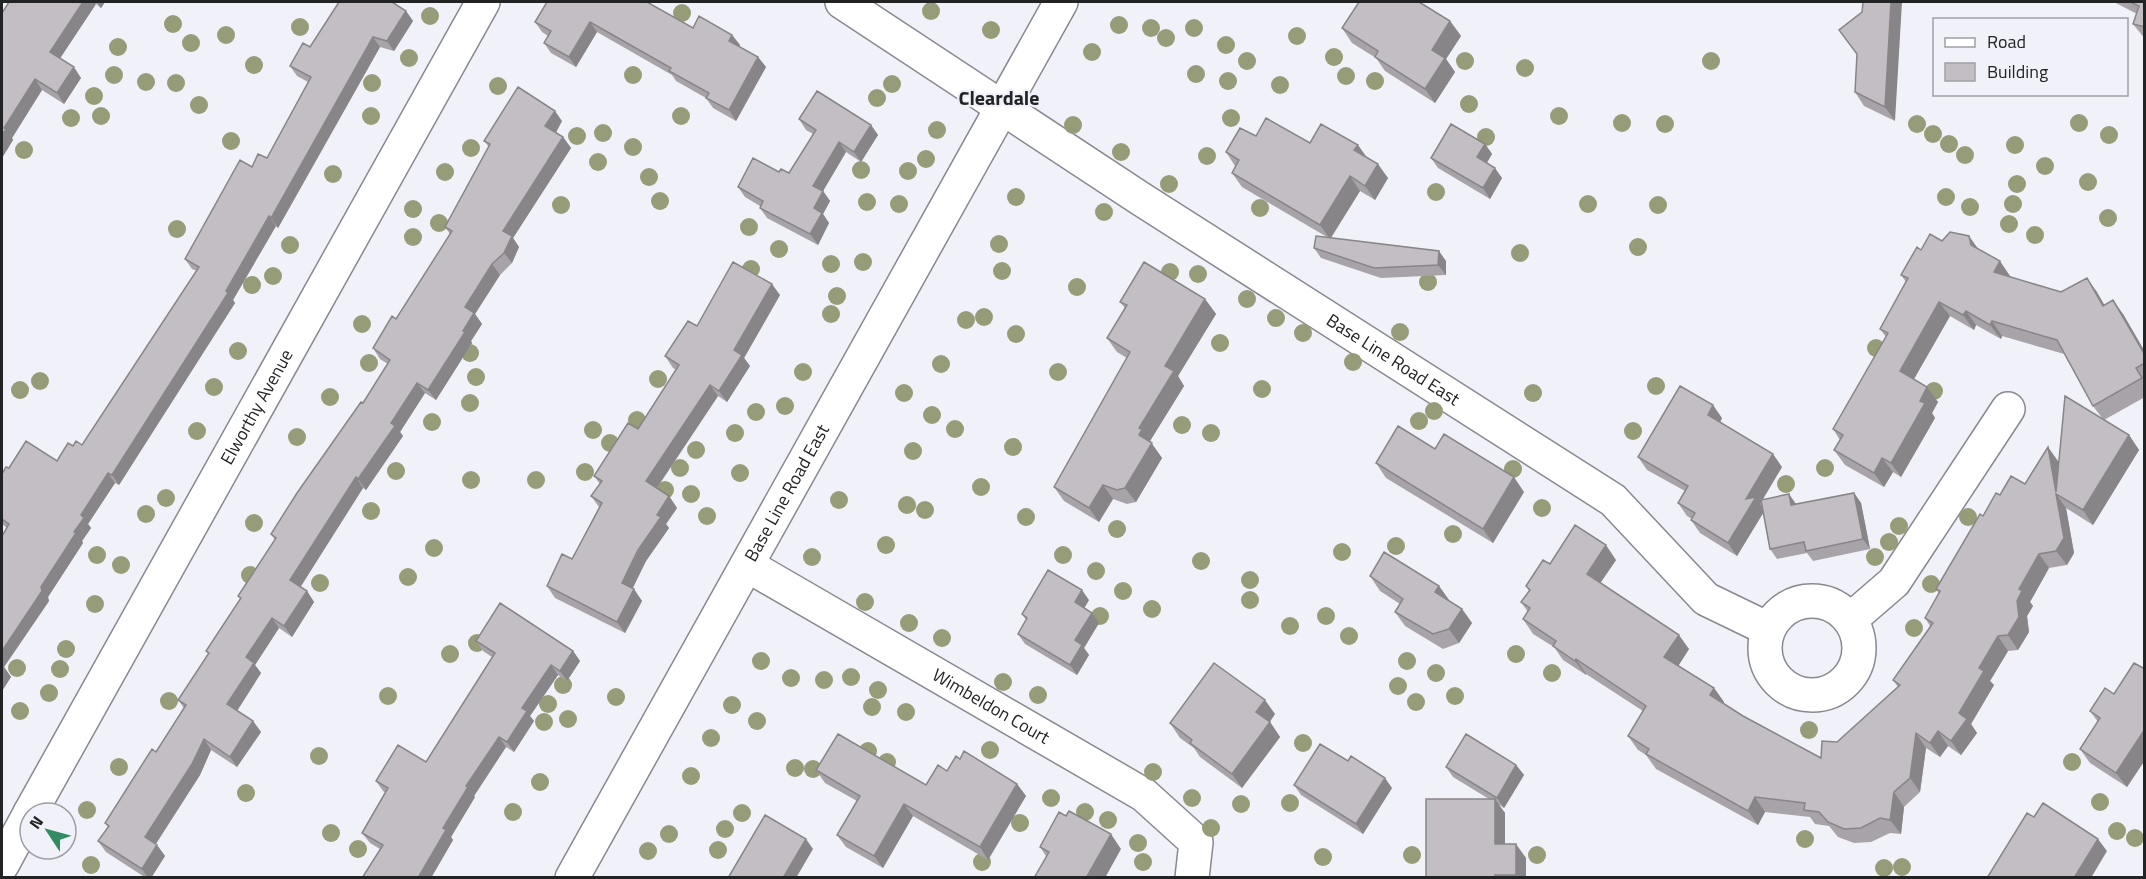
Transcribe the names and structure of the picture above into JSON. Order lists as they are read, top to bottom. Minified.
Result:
{"streets":{"street":["Base Line Road East","Elworthy Avenue","Wimbeldon Court"]},"crossings":[["Base Line Road East","Wimbeldon Court"]],"districts":["Cleardale"],"legend":["Road","Building"],"north":"top left"}
